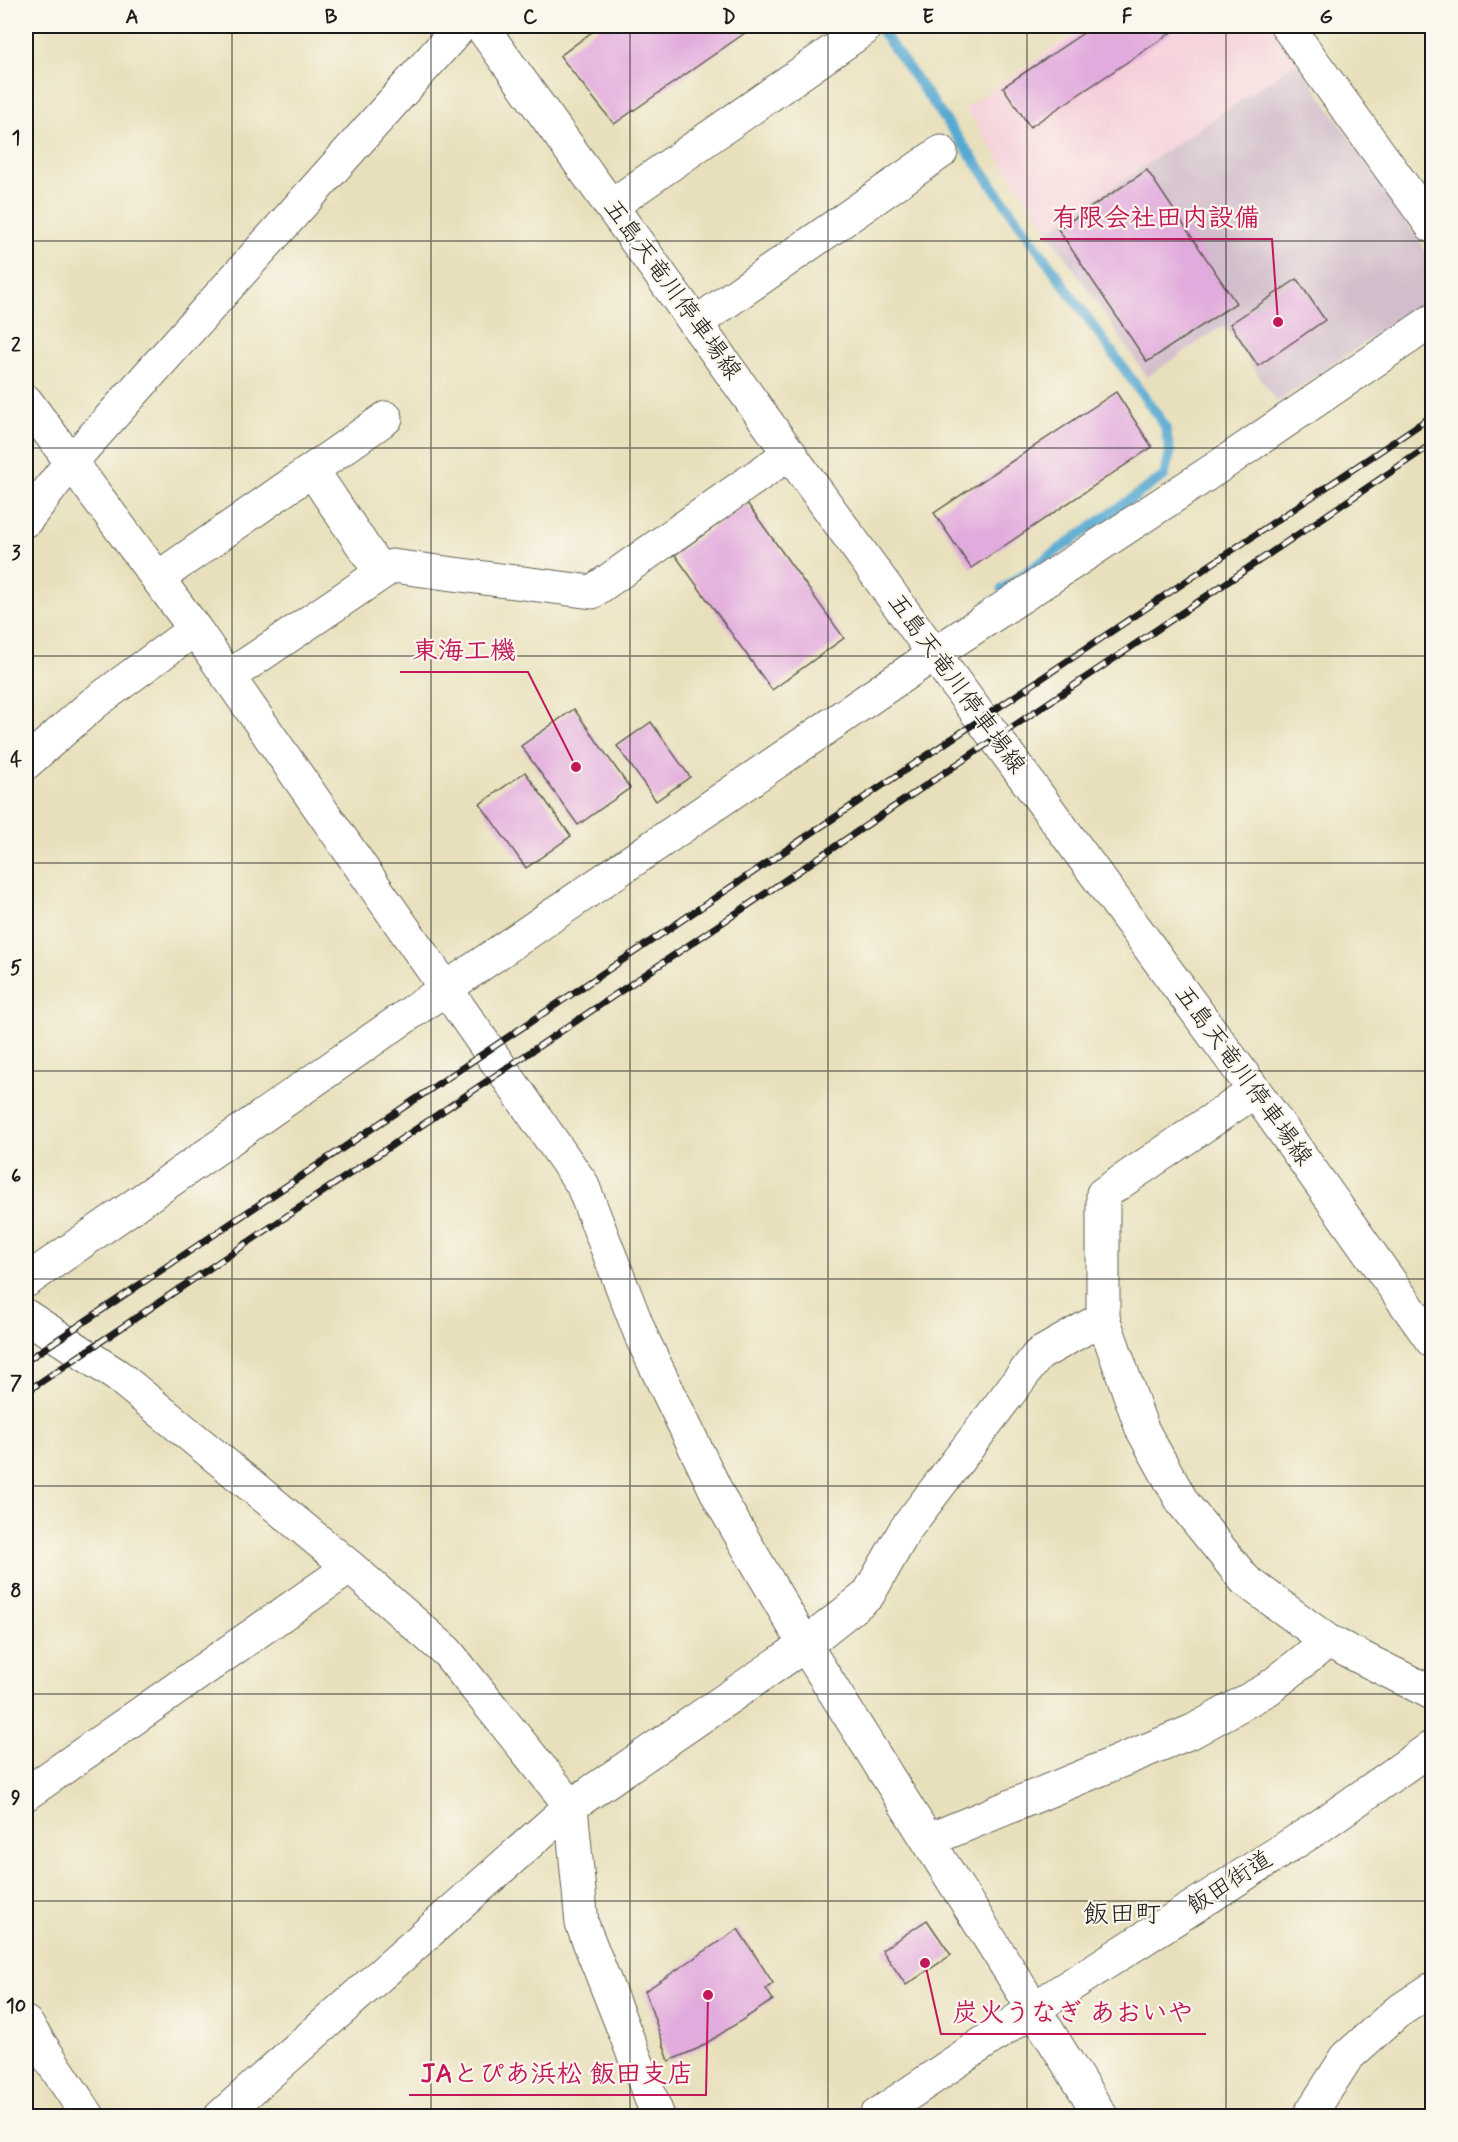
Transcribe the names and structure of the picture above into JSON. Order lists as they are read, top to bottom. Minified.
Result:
{"streets":{"street":["五島天竜川停車場線","飯田街道"]},"districts":["飯田町"],"places":["有限会社田内設備","東海工機","炭火うなぎ あおいや","JAとぴあ浜松 飯田支店"],"grid":{"columns":["A","B","C","D","E","F","G"],"rows":["1","2","3","4","5","6","7","8","9","10"]}}
